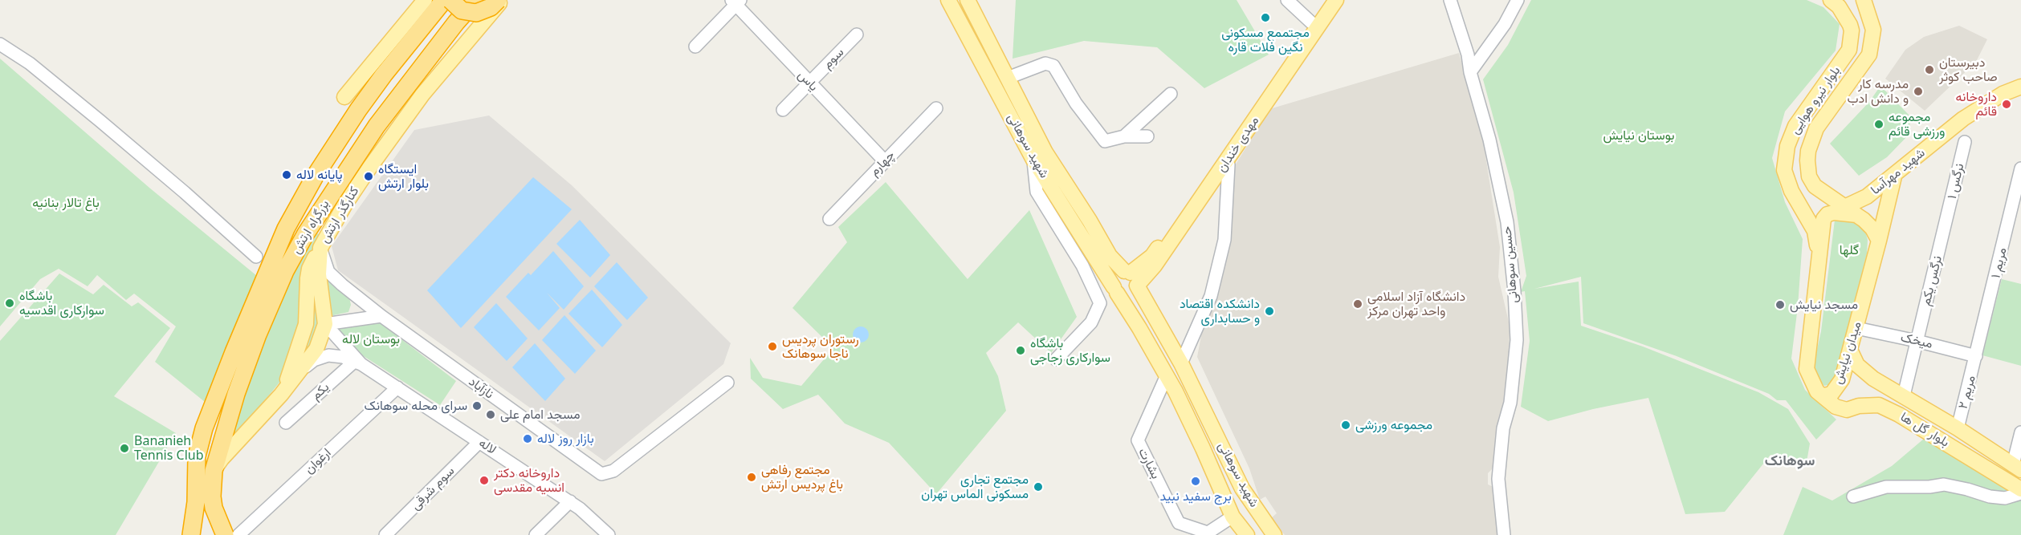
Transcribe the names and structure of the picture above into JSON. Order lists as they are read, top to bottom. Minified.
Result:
{"streets":{"highway":["بزرگراه ارتش"],"main road":["بلوار نیرو هوایی","مهدی خندان","شهید سوهانی","شهید مهرآسا","کنارگذر ارتش","میدان نیایش","بلوار گل ها"],"street":["سوم","یاس","چهارم","نرگس ۱","مریم ۱","حسین سوهانی","نرگس یکم","میخک","نازآباد","یکم","مریم ۲","لاله","ارغوان","بشارت","سوم شرقی"]},"crossings":[["سوم","یاس"],["یاس","چهارم"],["بلوار نیرو هوایی","شهید مهرآسا"],["بلوار نیرو هوایی","میدان نیایش"],["مهدی خندان","شهید سوهانی"],["شهید سوهانی","بشارت"],["شهید مهرآسا","میدان نیایش"],["نرگس ۱","نرگس یکم"],["کنارگذر ارتش","بزرگراه ارتش"],["کنارگذر ارتش","نازآباد"],["کنارگذر ارتش","لاله"],["مریم ۱","میخک"],["مریم ۱","مریم ۲"],["نرگس یکم","میخک"],["نرگس یکم","بلوار گل ها"],["میخک","میدان نیایش"],["میخک","مریم ۲"],["میدان نیایش","بلوار گل ها"],["یکم","لاله"],["مریم ۲","بلوار گل ها"],["لاله","ارغوان"],["لاله","سوم شرقی"]],"districts":["سوهانک"],"parks":["بوستان نیایش","باغ تالار بنانیه","گلها","بوستان لاله"],"places":["مجتممع مسکونی نگین فلات قاره","دبيرستان صاحب كوثر","مدرسه کار و دانش ادب","داروخانه قائم","مجموعه ورزشی قائم","پایانه لاله","ایستگاه بلوار ارتش","باشگاه سوارکاری اقدسیه","دانشگاه آزاد اسلامی واحد تهران مرکز","مسجد نیایش","دانشکده اقتصاد و حسابداری","رستوران پردیس ناجا سوهانک","باشگاه سواركاری زجاجی","سرای محله سوهانک","مسجد امام علی","مجموعه ورزشی","بازار روز لاله","Bananieh Tennis Club","مجتمع رفاهی باغ پردیس ارتش","داروخانه دکتر انسیه مقدسی","برج سفید نبید","مجتمع تجاری مسکونی الماس تهران"]}
